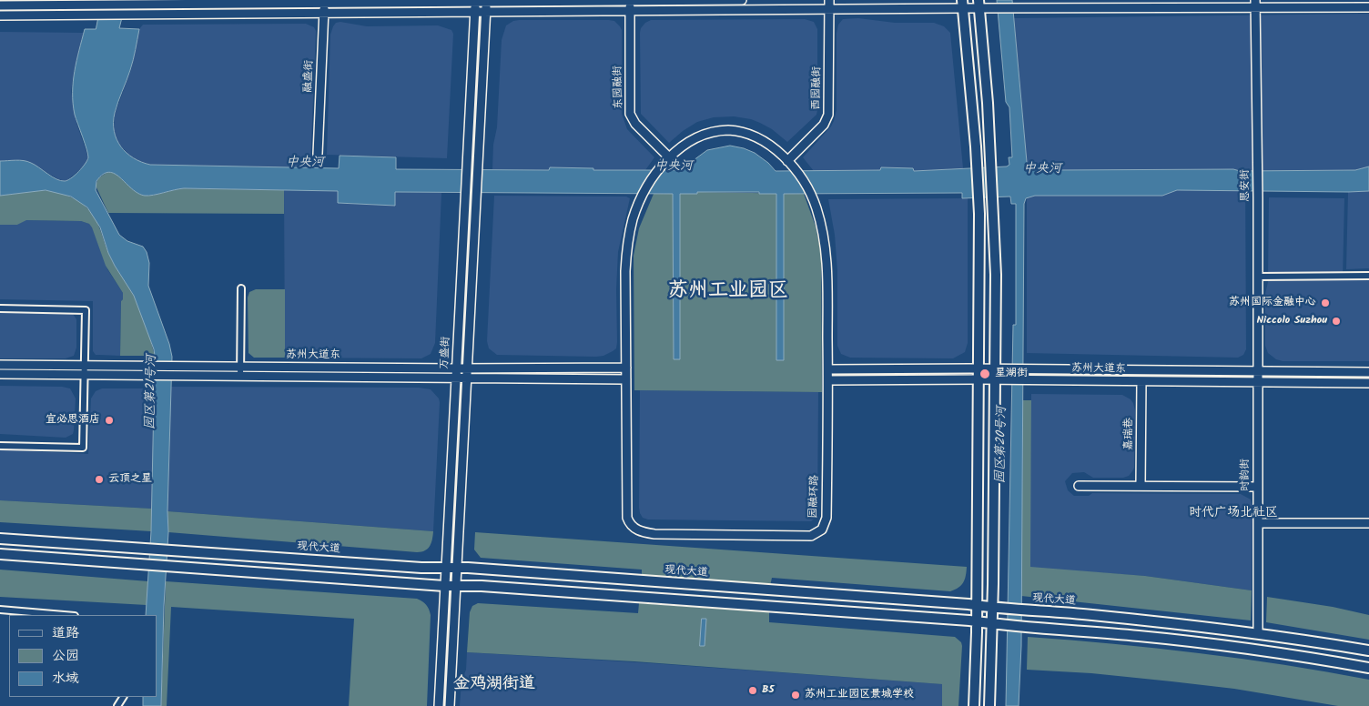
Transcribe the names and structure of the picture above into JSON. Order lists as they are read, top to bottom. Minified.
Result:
{"streets":{"main road":["融盛街","东园融街","西园融街","思安街","万盛街","苏州大道东","嘉瑞巷","时韵街","园融环路","现代大道"]},"crossings":[["东园融街","园融环路"],["西园融街","园融环路"],["思安街","苏州大道东"],["思安街","时韵街"],["万盛街","苏州大道东"],["万盛街","现代大道"],["苏州大道东","嘉瑞巷"],["苏州大道东","时韵街"],["苏州大道东","园融环路"],["时韵街","现代大道"]],"districts":["苏州工业园区","时代广场北社区","金鸡湖街道"],"water":["中央河","园区第21号河","园区第20号河"],"places":["苏州国际金融中心","Niccolo Suzhou","星湖街","宜必思酒店","云顶之星","B5","苏州工业园区景城学校"],"legend":["道路","公园","水域"]}
